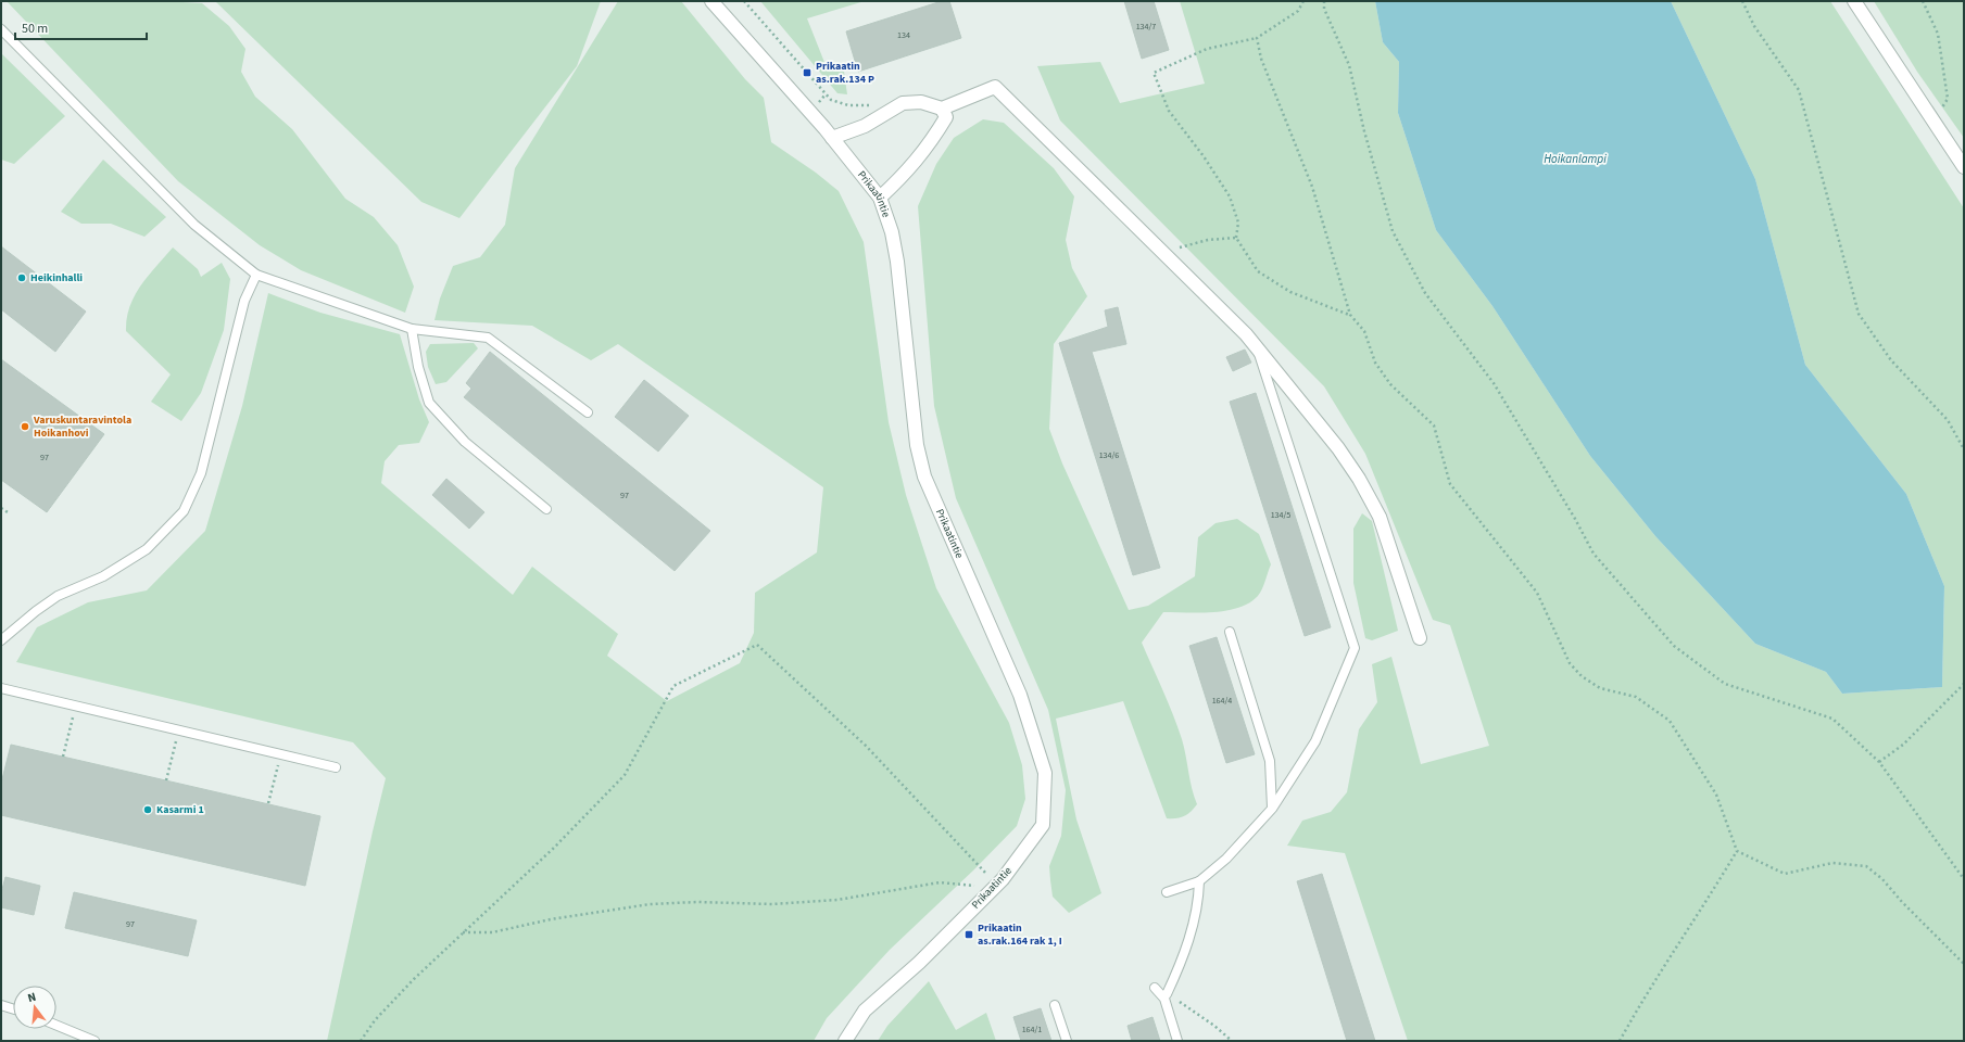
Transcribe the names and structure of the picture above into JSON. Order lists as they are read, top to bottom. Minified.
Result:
{"streets":{"street":["Prikaatintie"]},"water":["Hoikanlampi"],"places":{"transit":["Prikaatin as.rak.134 P","Prikaatin as.rak.164 rak 1, I"],"other":["Heikinhalli","Varuskuntaravintola Hoikanhovi","Kasarmi 1"]},"house_numbers":["134/7","134","134/6","97","97","134/5","164/4","97","164/1"],"scale_bar":"50 m","north":"top"}
